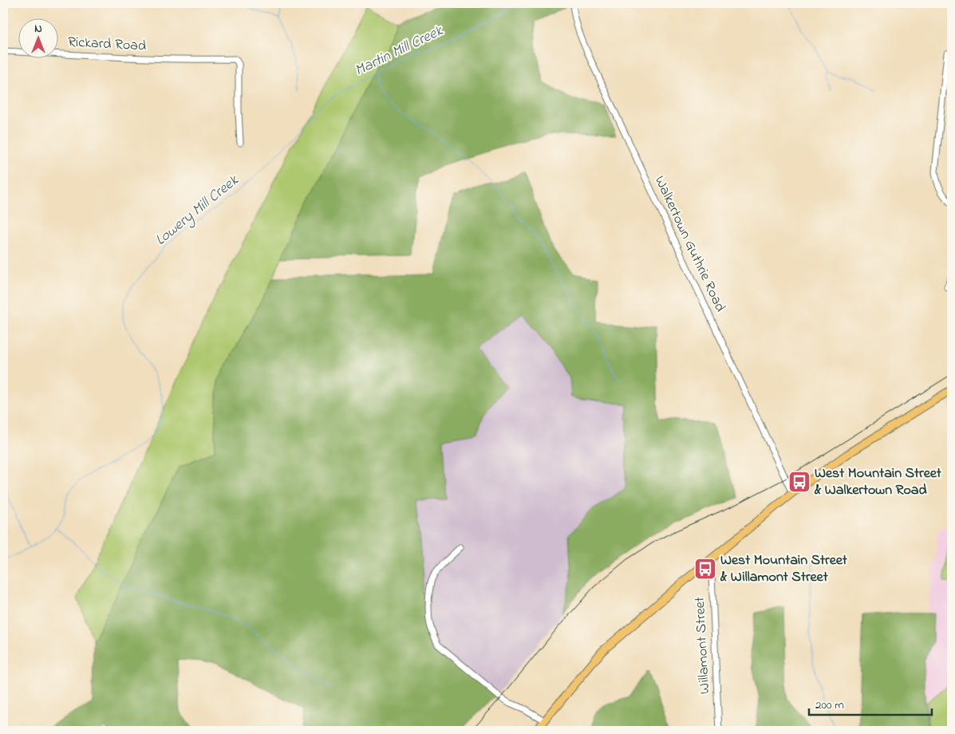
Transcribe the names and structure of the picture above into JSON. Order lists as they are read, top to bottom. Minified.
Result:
{"streets":{"street":["Rickard Road","Walkertown Guthrie Road","Willamont Street"]},"water":["Martin Mill Creek","Lowery Mill Creek"],"places":{"bus stop":["West Mountain Street & Walkertown Road","West Mountain Street & Willamont Street"]},"scale_bar":"200 m","north":"top"}
